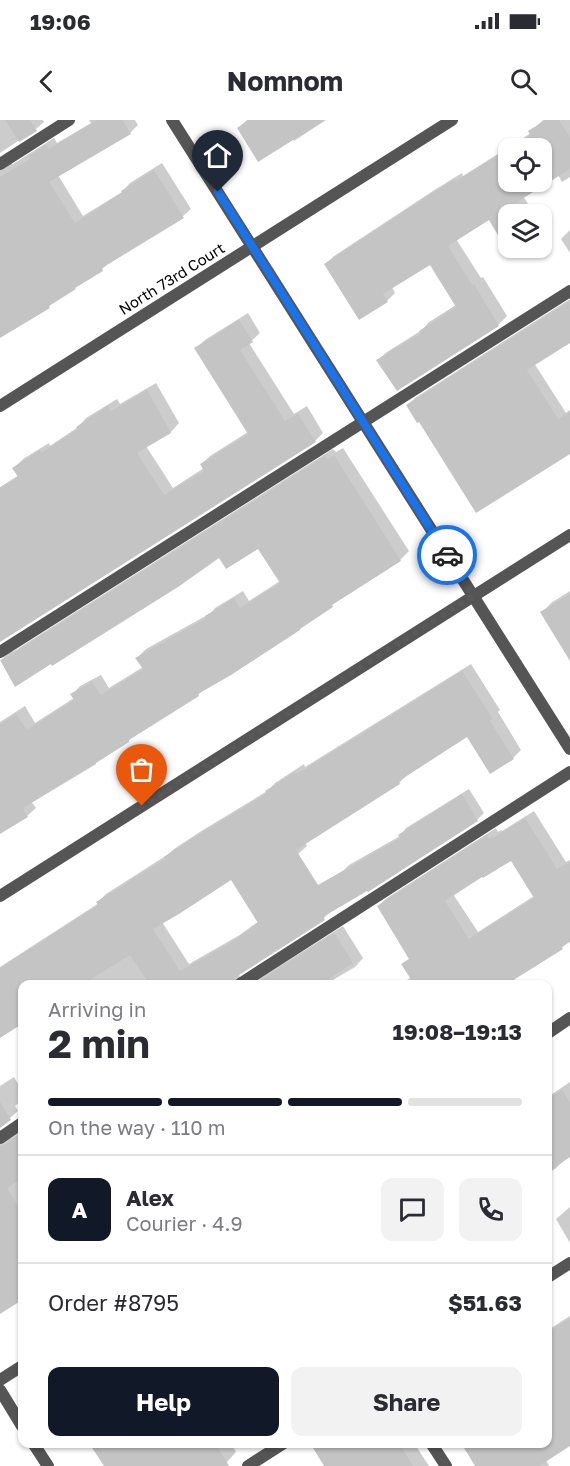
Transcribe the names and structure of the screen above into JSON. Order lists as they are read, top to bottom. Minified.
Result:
{"streets":{"street":["North 73rd Court"]},"page":{"status":"19:06","header":"Nomnom","heading":["2 min","Arriving in","19:08–19:13"],"panel":["Alex","Courier · 4.9","Order #8795","$51.63"],"bar":"On the way · 110 m","round":"A","buttons":["Help","Share"]}}
